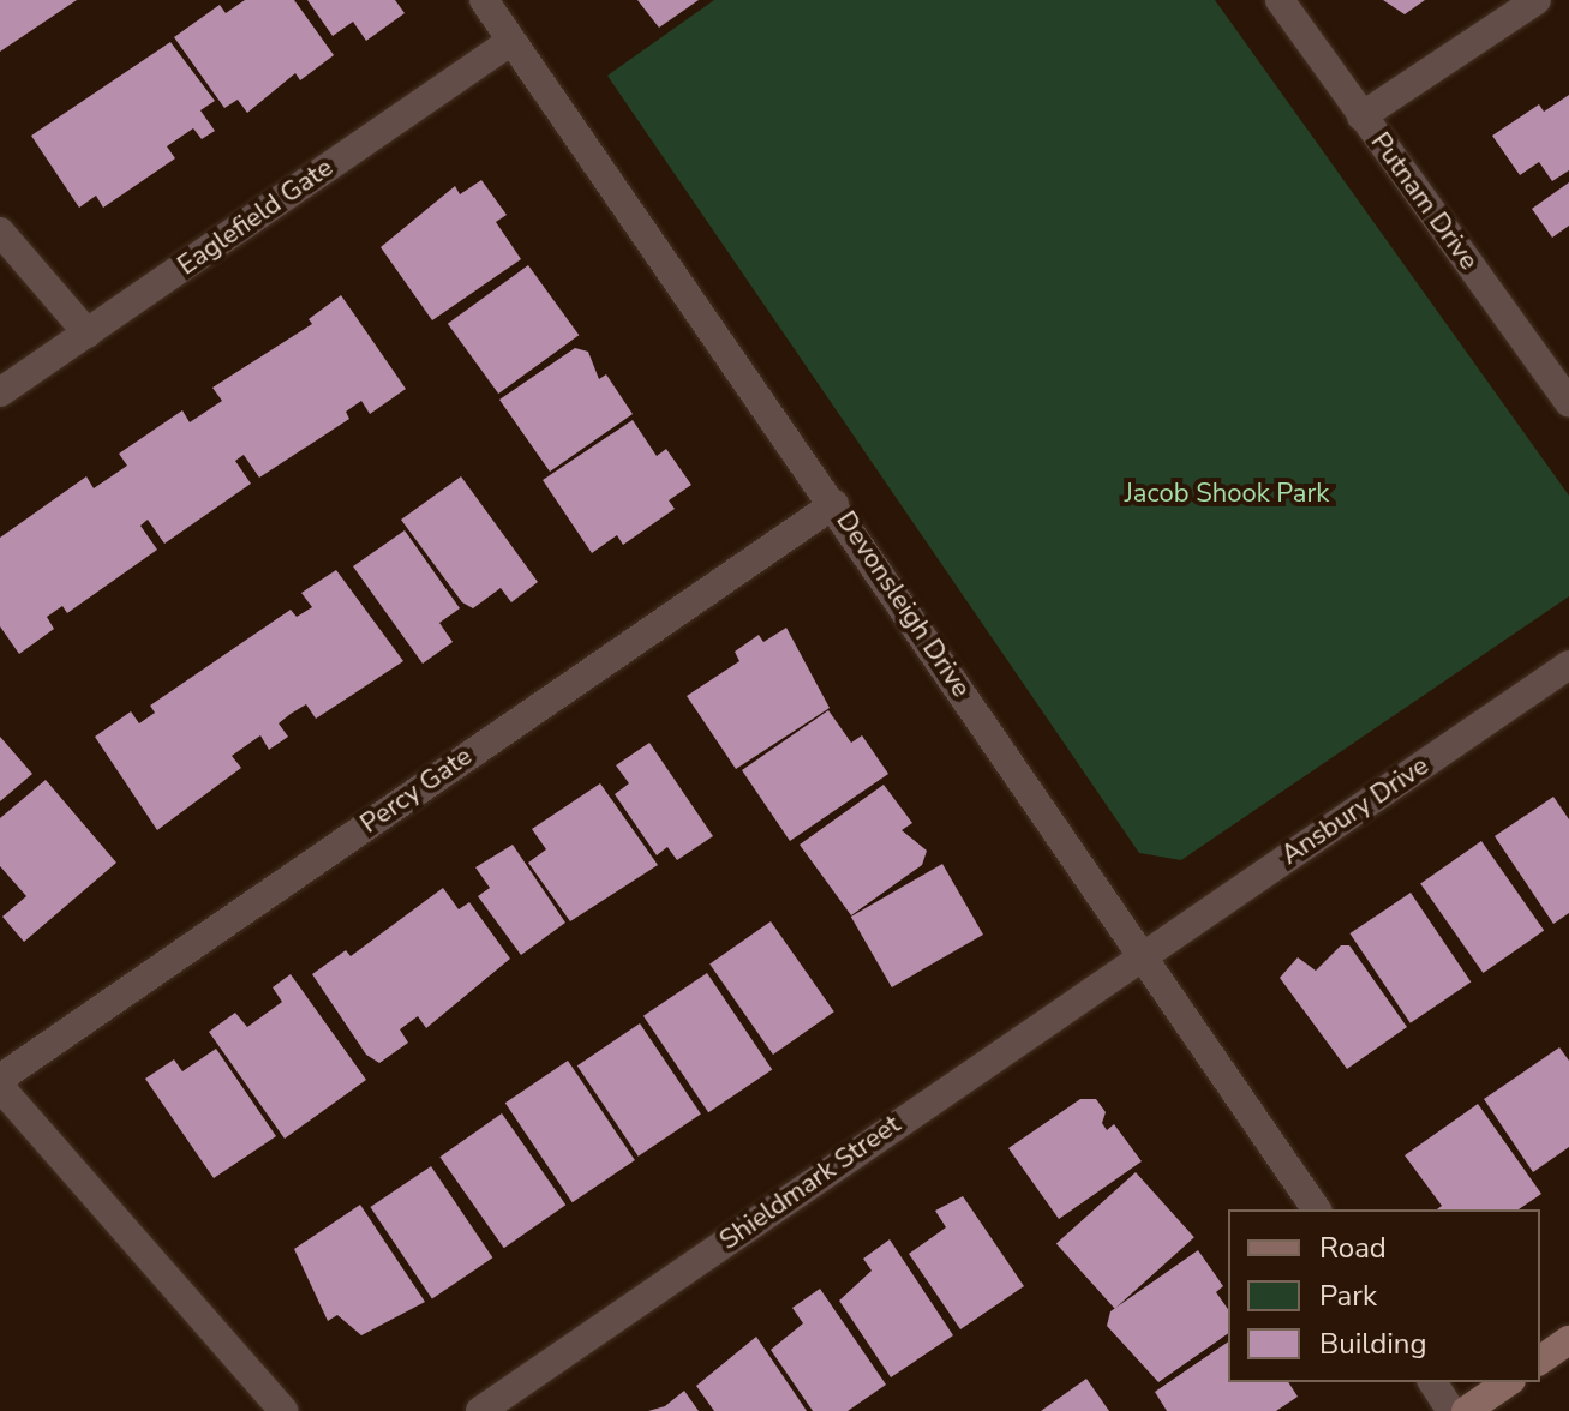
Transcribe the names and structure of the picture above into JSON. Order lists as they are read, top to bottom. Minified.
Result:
{"streets":{"street":["Putnam Drive","Eaglefield Gate","Devonsleigh Drive","Percy Gate","Ansbury Drive","Shieldmark Street"]},"crossings":[["Eaglefield Gate","Devonsleigh Drive"],["Devonsleigh Drive","Percy Gate"],["Devonsleigh Drive","Ansbury Drive"],["Devonsleigh Drive","Shieldmark Street"],["Ansbury Drive","Shieldmark Street"]],"parks":["Jacob Shook Park"],"legend":["Road","Park","Building"]}
